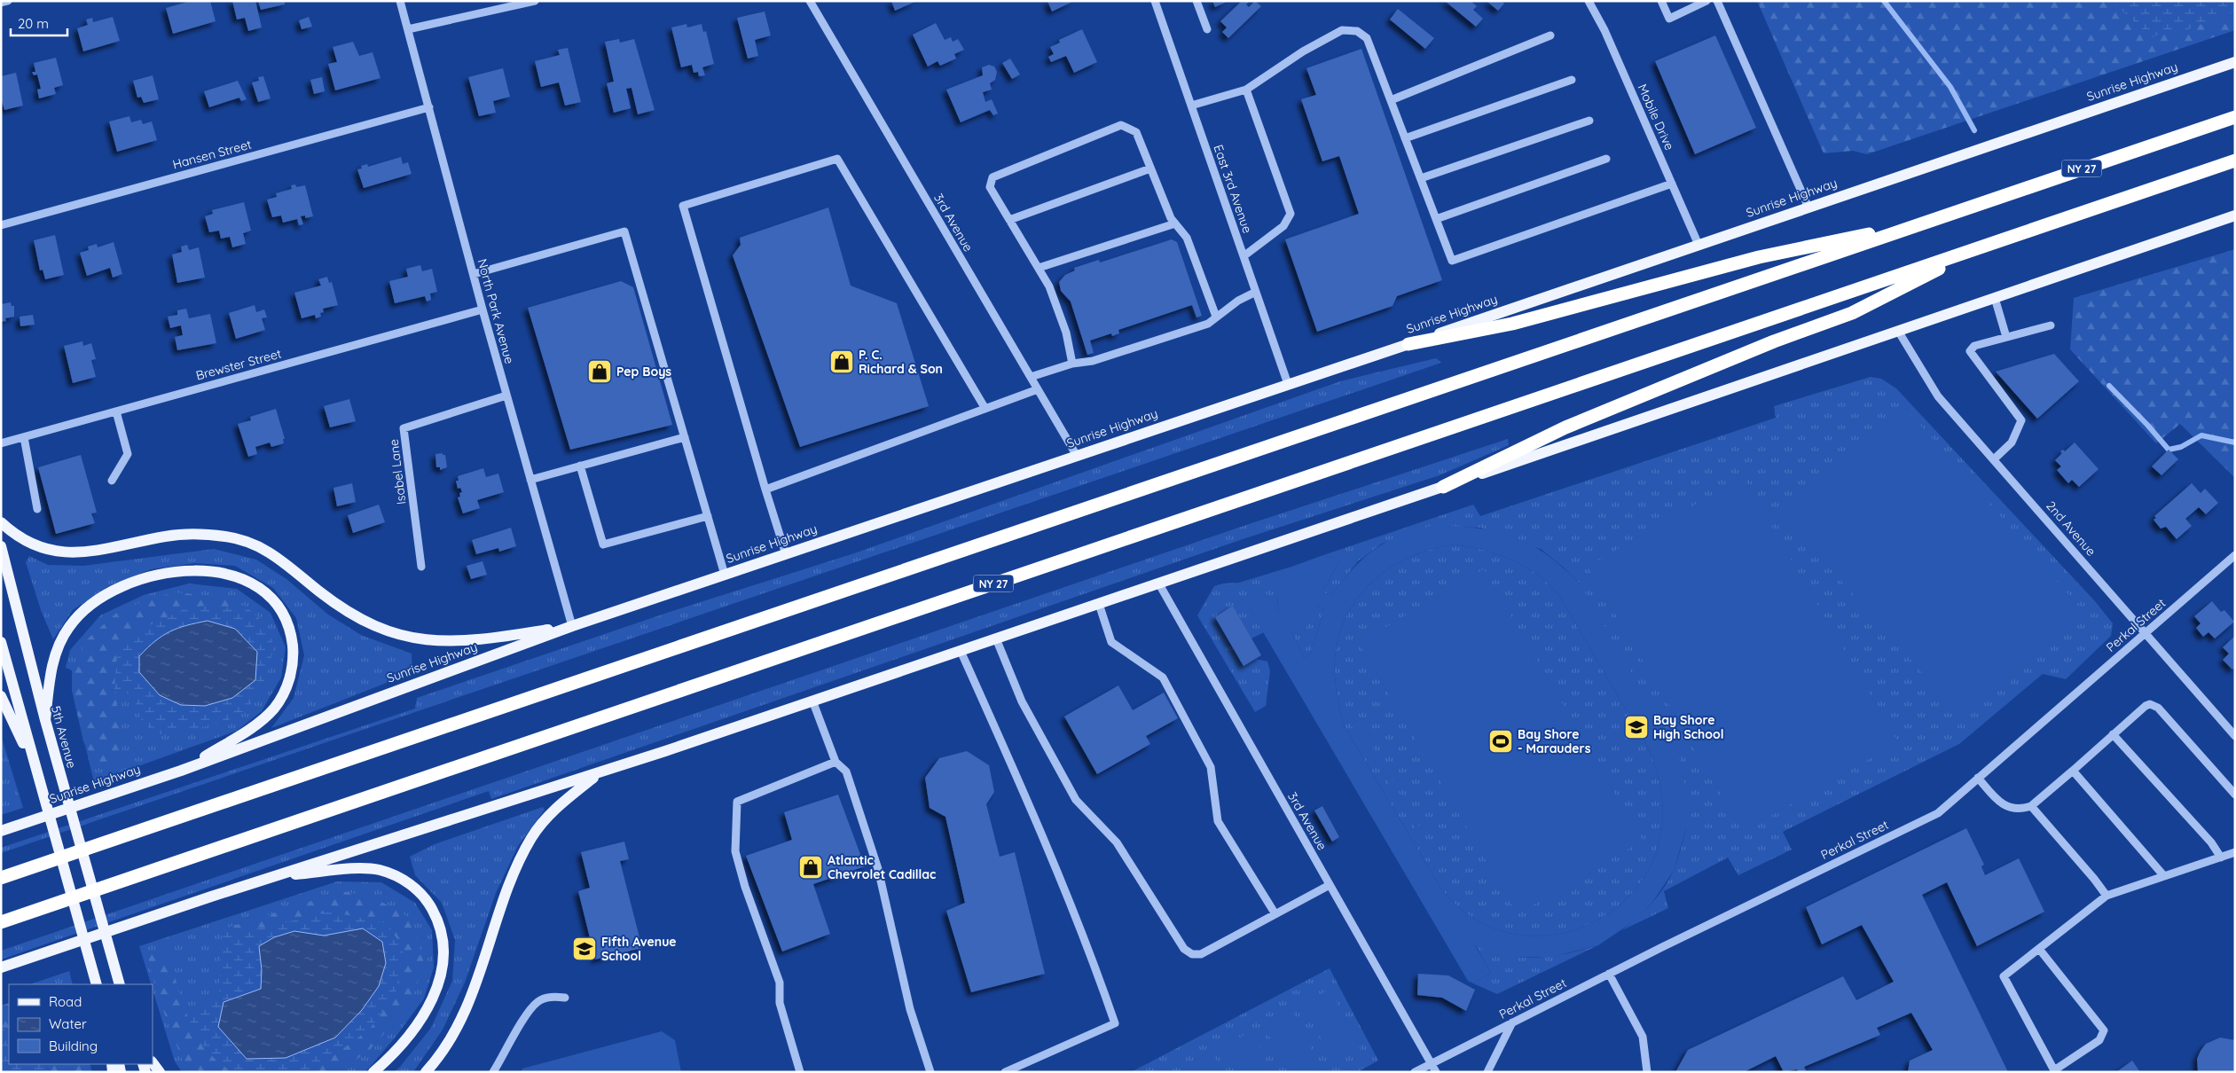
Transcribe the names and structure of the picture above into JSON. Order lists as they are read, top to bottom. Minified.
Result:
{"streets":{"highway":["NY 27"],"main road":["Sunrise Highway","5th Avenue"],"street":["Mobile Drive","Hansen Street","East 3rd Avenue","3rd Avenue","North Park Avenue","Brewster Street","Isabel Lane","2nd Avenue","Perkal Street"]},"crossings":[["Sunrise Highway","Mobile Drive"],["Sunrise Highway","East 3rd Avenue"],["Sunrise Highway","3rd Avenue"],["Sunrise Highway","North Park Avenue"],["Hansen Street","North Park Avenue"],["3rd Avenue","Perkal Street"],["North Park Avenue","Brewster Street"],["North Park Avenue","Isabel Lane"],["2nd Avenue","Perkal Street"]],"places":{"shop":["P. C. Richard & Son","Pep Boys","Atlantic Chevrolet Cadillac"],"school or university":["Bay Shore High School","Fifth Avenue School"],"sports":["Bay Shore - Marauders"]},"legend":["Road","Water","Building"],"scale_bar":"20 m"}
